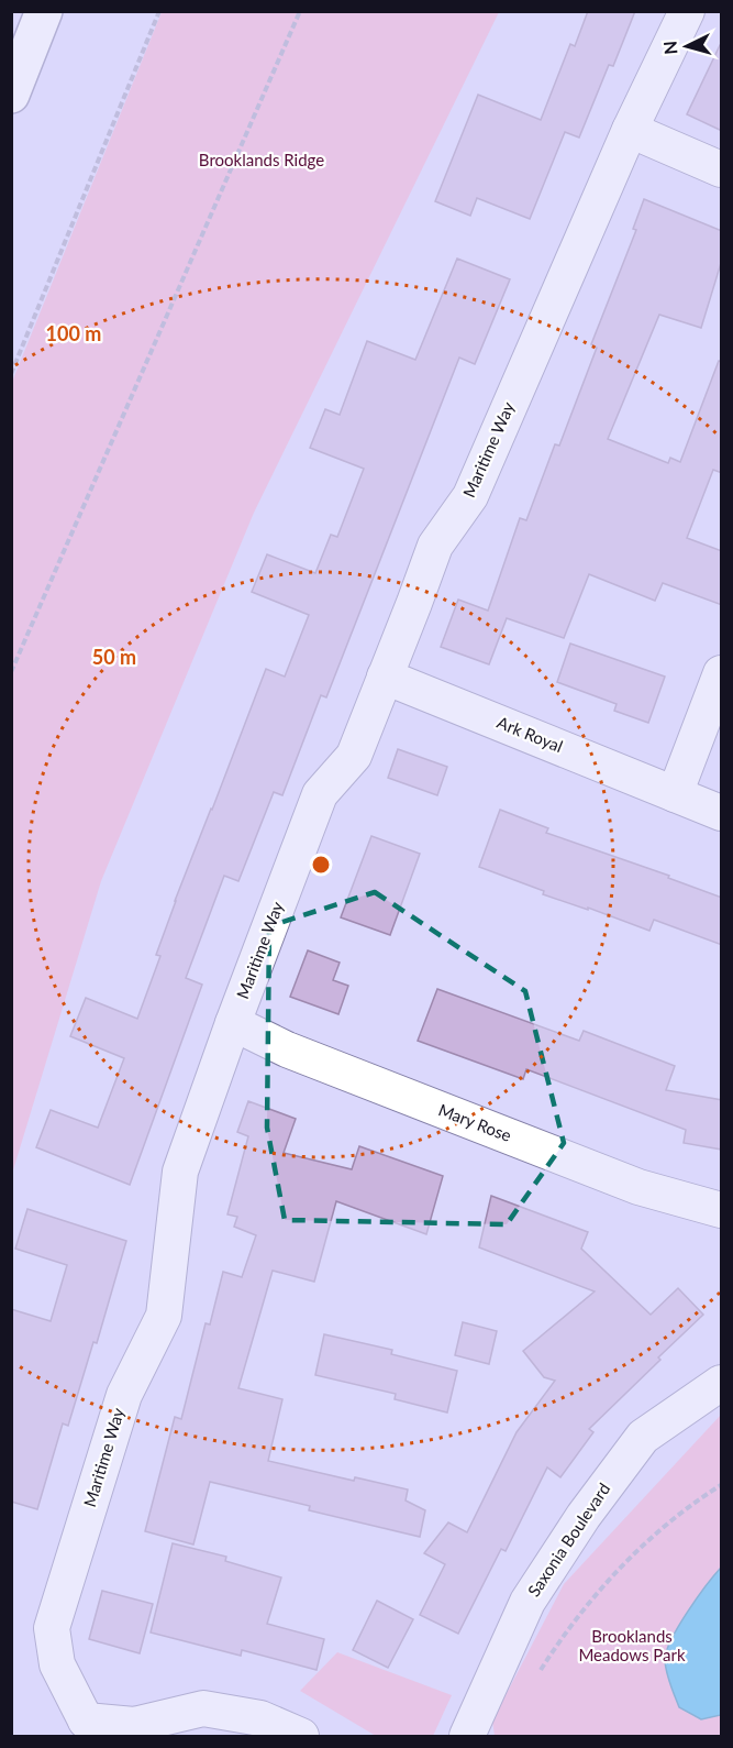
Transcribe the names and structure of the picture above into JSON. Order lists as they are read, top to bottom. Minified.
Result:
{"streets":{"street":["Maritime Way","Ark Royal","Mary Rose","Saxonia Boulevard"]},"crossings":[["Maritime Way","Ark Royal"],["Maritime Way","Mary Rose"]],"parks":["Brooklands Ridge","Brooklands Meadows Park"],"north":"left","rings":["100 m","50 m"]}
